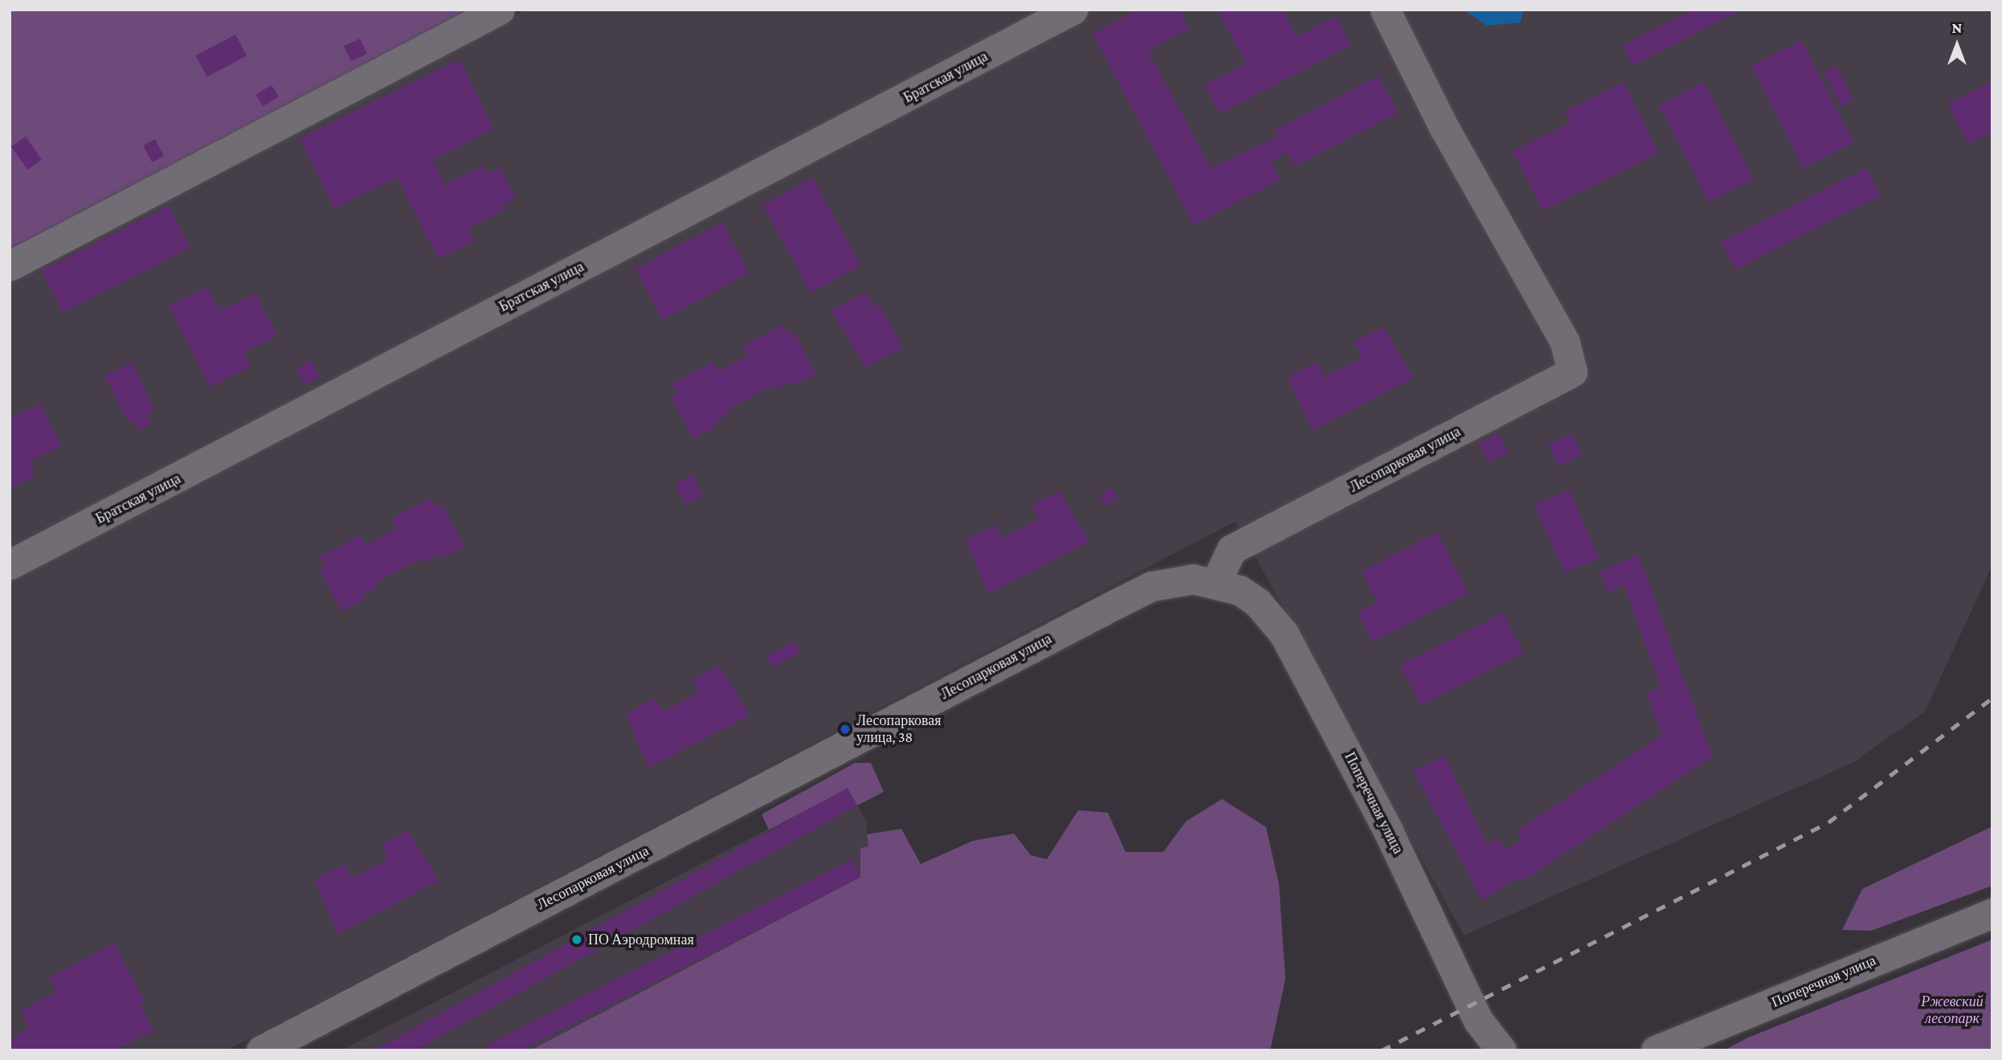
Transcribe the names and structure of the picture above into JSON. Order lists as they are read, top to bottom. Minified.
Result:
{"streets":{"street":["Братская улица","Лесопарковая улица","Поперечная улица"]},"crossings":[["Лесопарковая улица","Поперечная улица"]],"parks":["Ржевский лесопарк"],"places":["Лесопарковая улица, 38","ПО Аэродромная"],"north":"top"}
